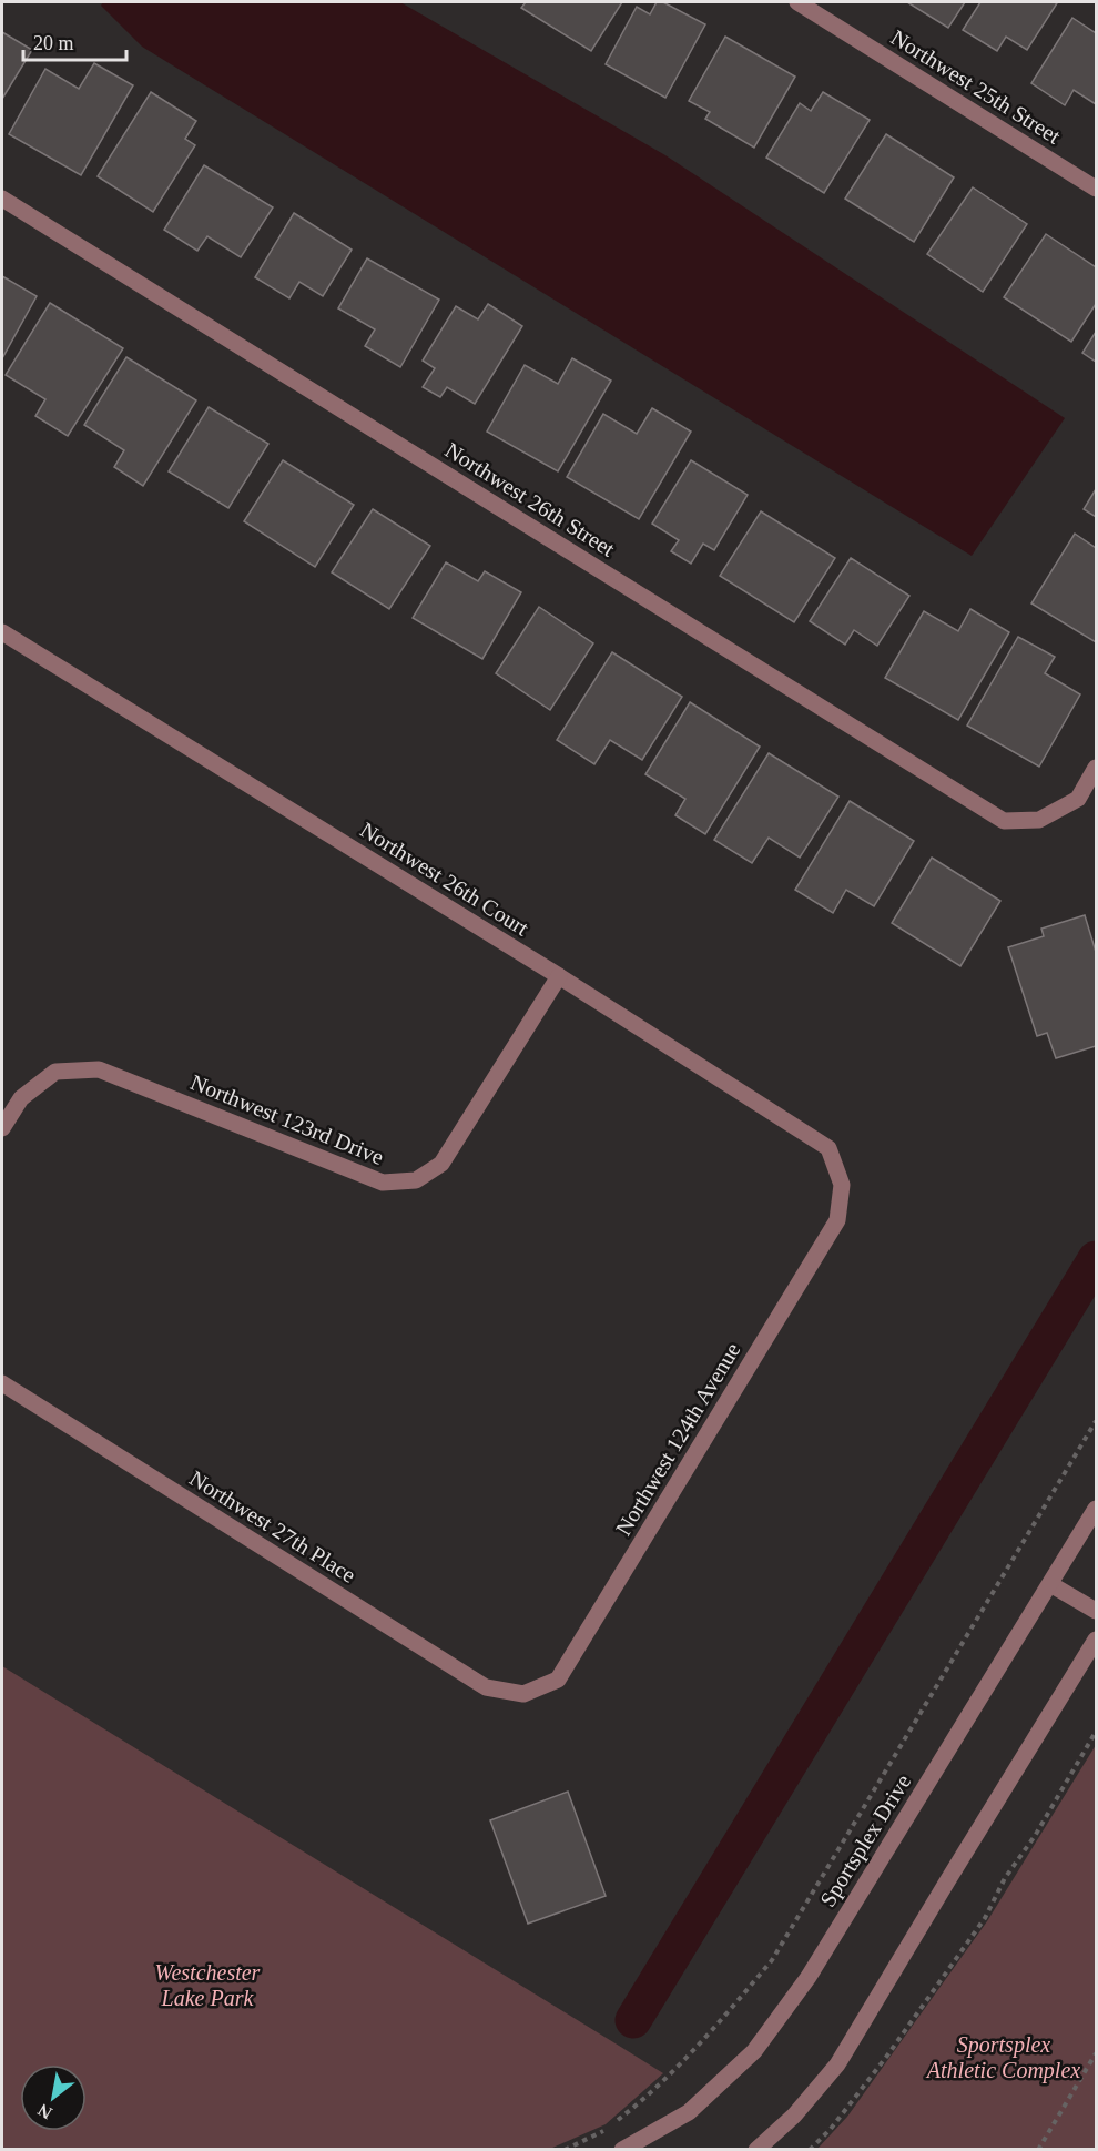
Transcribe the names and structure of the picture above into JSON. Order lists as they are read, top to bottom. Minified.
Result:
{"streets":{"street":["Northwest 25th Street","Northwest 26th Street","Northwest 26th Court","Northwest 123rd Drive","Northwest 124th Avenue","Northwest 27th Place","Sportsplex Drive"]},"crossings":[["Northwest 26th Court","Northwest 123rd Drive"],["Northwest 26th Court","Northwest 124th Avenue"],["Northwest 124th Avenue","Northwest 27th Place"]],"parks":["Westchester Lake Park","Sportsplex Athletic Complex"],"scale_bar":"20 m","north":"bottom left"}
